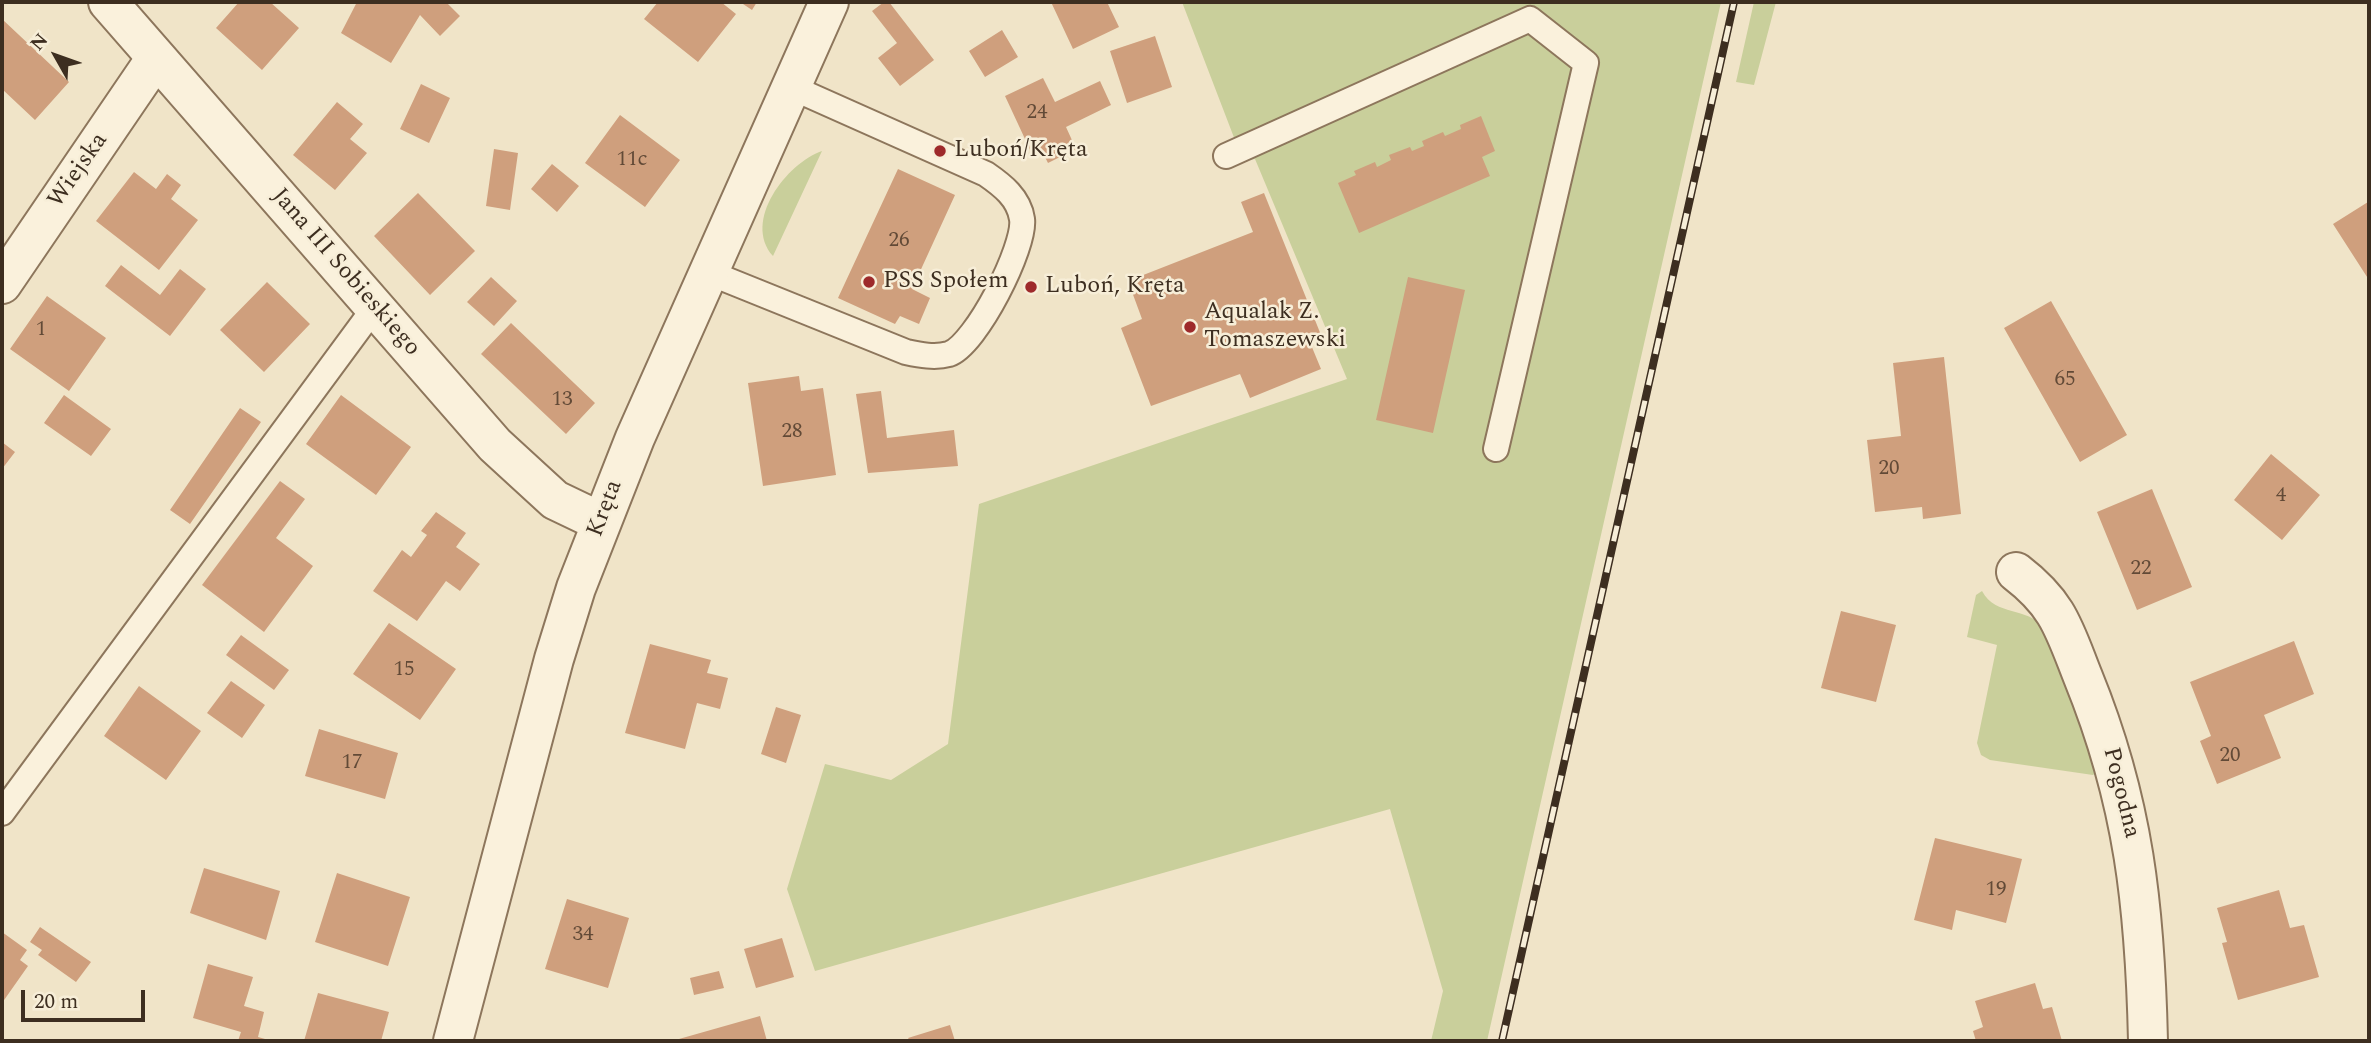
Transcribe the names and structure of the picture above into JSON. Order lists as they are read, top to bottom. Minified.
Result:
{"streets":{"street":["Wiejska","Jana III Sobieskiego","Kręta","Pogodna"]},"crossings":[["Wiejska","Jana III Sobieskiego"],["Jana III Sobieskiego","Kręta"]],"places":["Luboń/Kręta","PSS Społem","Luboń, Kręta","Aqualak Z. Tomaszewski"],"house_numbers":["24","11c","26","1","65","13","28","20","4","22","15","20","17","19","34"],"scale_bar":"20 m","north":"top left"}
